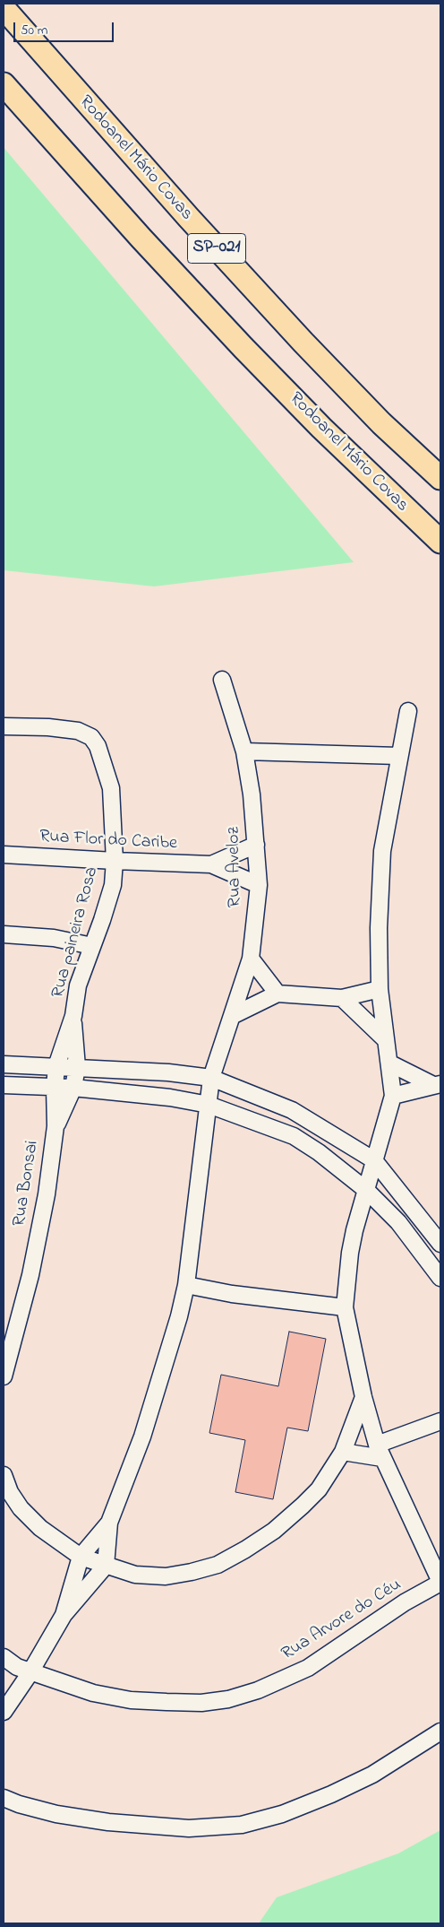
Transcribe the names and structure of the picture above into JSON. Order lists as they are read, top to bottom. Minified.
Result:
{"streets":{"highway":["Rodoanel Mário Covas","SP-021"],"street":["Rua Flor do Caribe","Rua Aveloz","Rua paineira Rosa","Rua Bonsai","Rua Arvore do Céu"]},"crossings":[["Rua Flor do Caribe","Rua paineira Rosa"],["Rua paineira Rosa","Rua Bonsai"]],"scale_bar":"50 m"}
